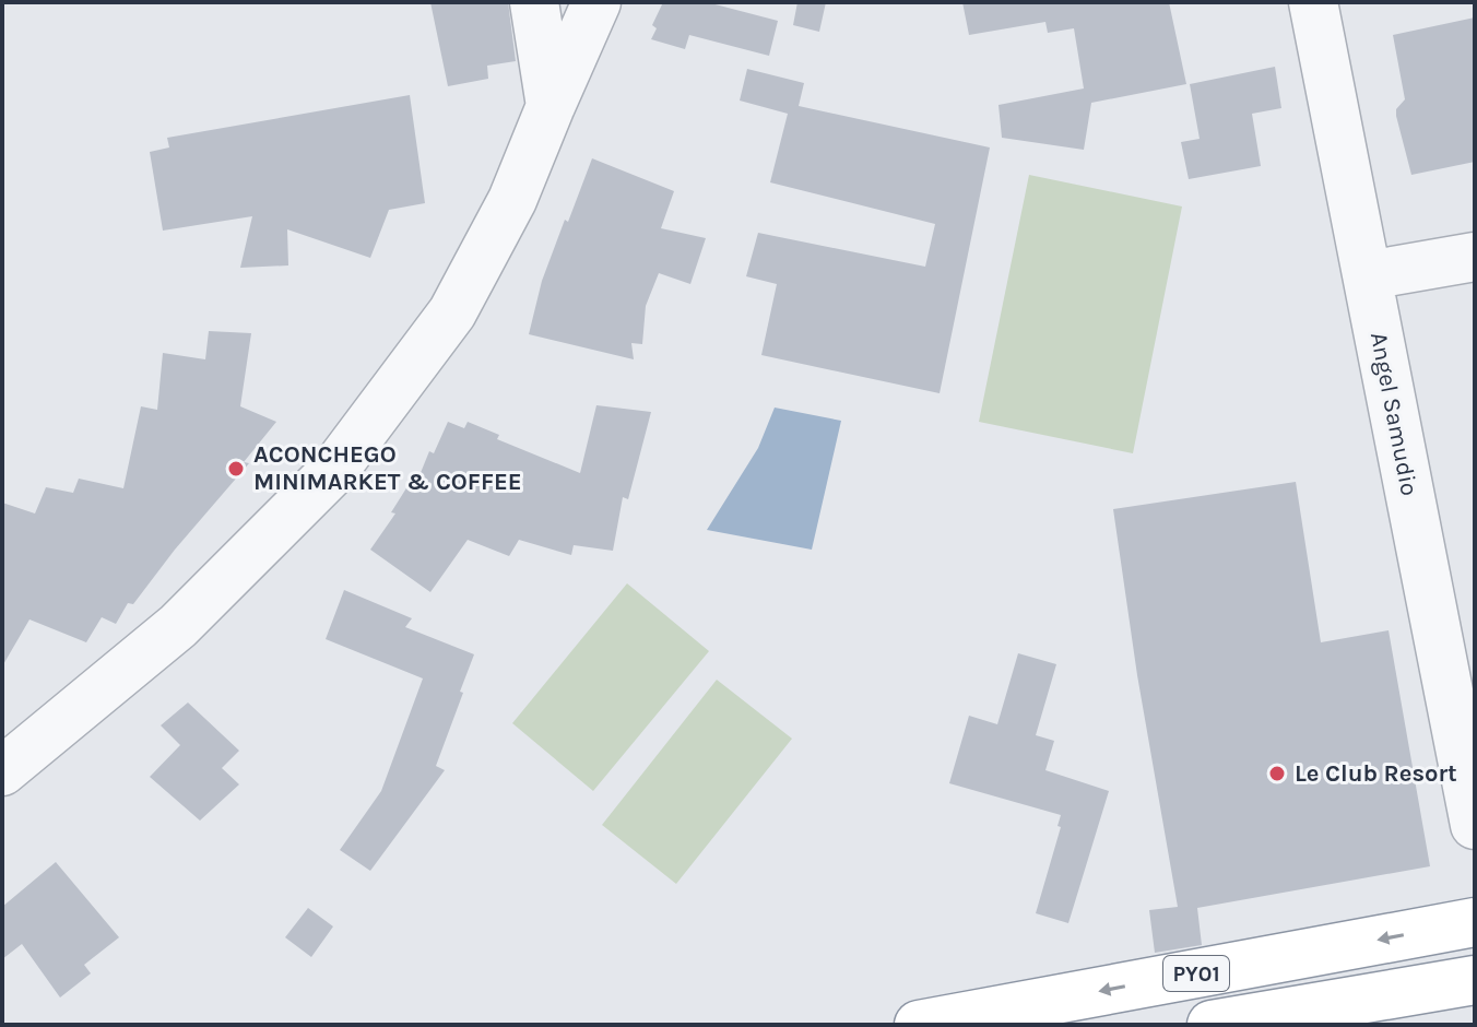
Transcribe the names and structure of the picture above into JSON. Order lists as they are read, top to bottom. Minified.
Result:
{"streets":{"highway":["PY01"],"street":["Angel Samudio"]},"places":["ACONCHEGO MINIMARKET & COFFEE","Le Club Resort"]}
